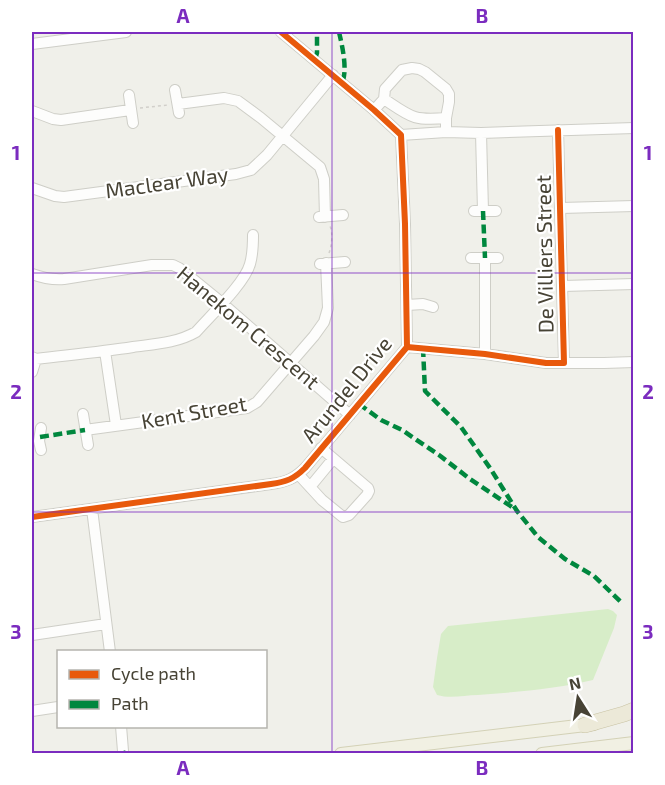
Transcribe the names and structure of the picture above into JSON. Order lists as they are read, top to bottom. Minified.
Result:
{"streets":{"street":["Maclear Way","De Villiers Street","Hanekom Crescent","Arundel Drive","Kent Street"]},"crossings":[["De Villiers Street","Arundel Drive"],["Hanekom Crescent","Arundel Drive"],["Hanekom Crescent","Kent Street"]],"legend":["Cycle path","Path"],"north":"top","grid":{"columns":["A","B"],"rows":["1","2","3"]}}
